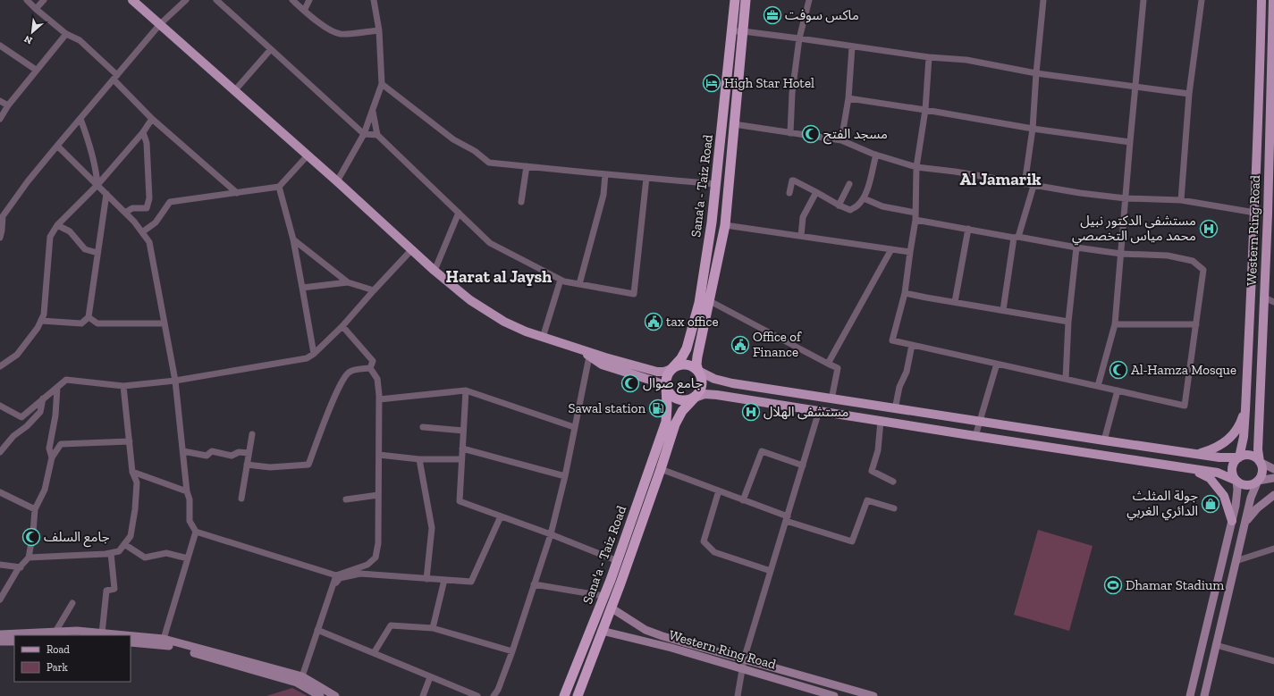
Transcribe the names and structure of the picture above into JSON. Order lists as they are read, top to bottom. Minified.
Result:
{"streets":{"highway":["Sana'a - Taiz Road"],"main road":["Western Ring Road"]},"crossings":[["Sana'a - Taiz Road","Western Ring Road"]],"districts":["Al Jamarik","Harat al Jaysh"],"places":{"office":["ماكس سوفت"],"hotel":["High Star Hotel"],"mosque":["مسجد الفتح","Al-Hamza Mosque","جامع صوال","جامع السلف"],"hospital":["مستشفى الدكتور نبيل محمد مياس التخصصي","مستشفى الهلال"],"public building":["tax office","Office of Finance"],"fuel station":["Sawal station"],"shop":["جولة المثلث الدائري الغربي"],"sports":["Dhamar Stadium"]},"legend":["Road","Park"],"north":"bottom left"}
